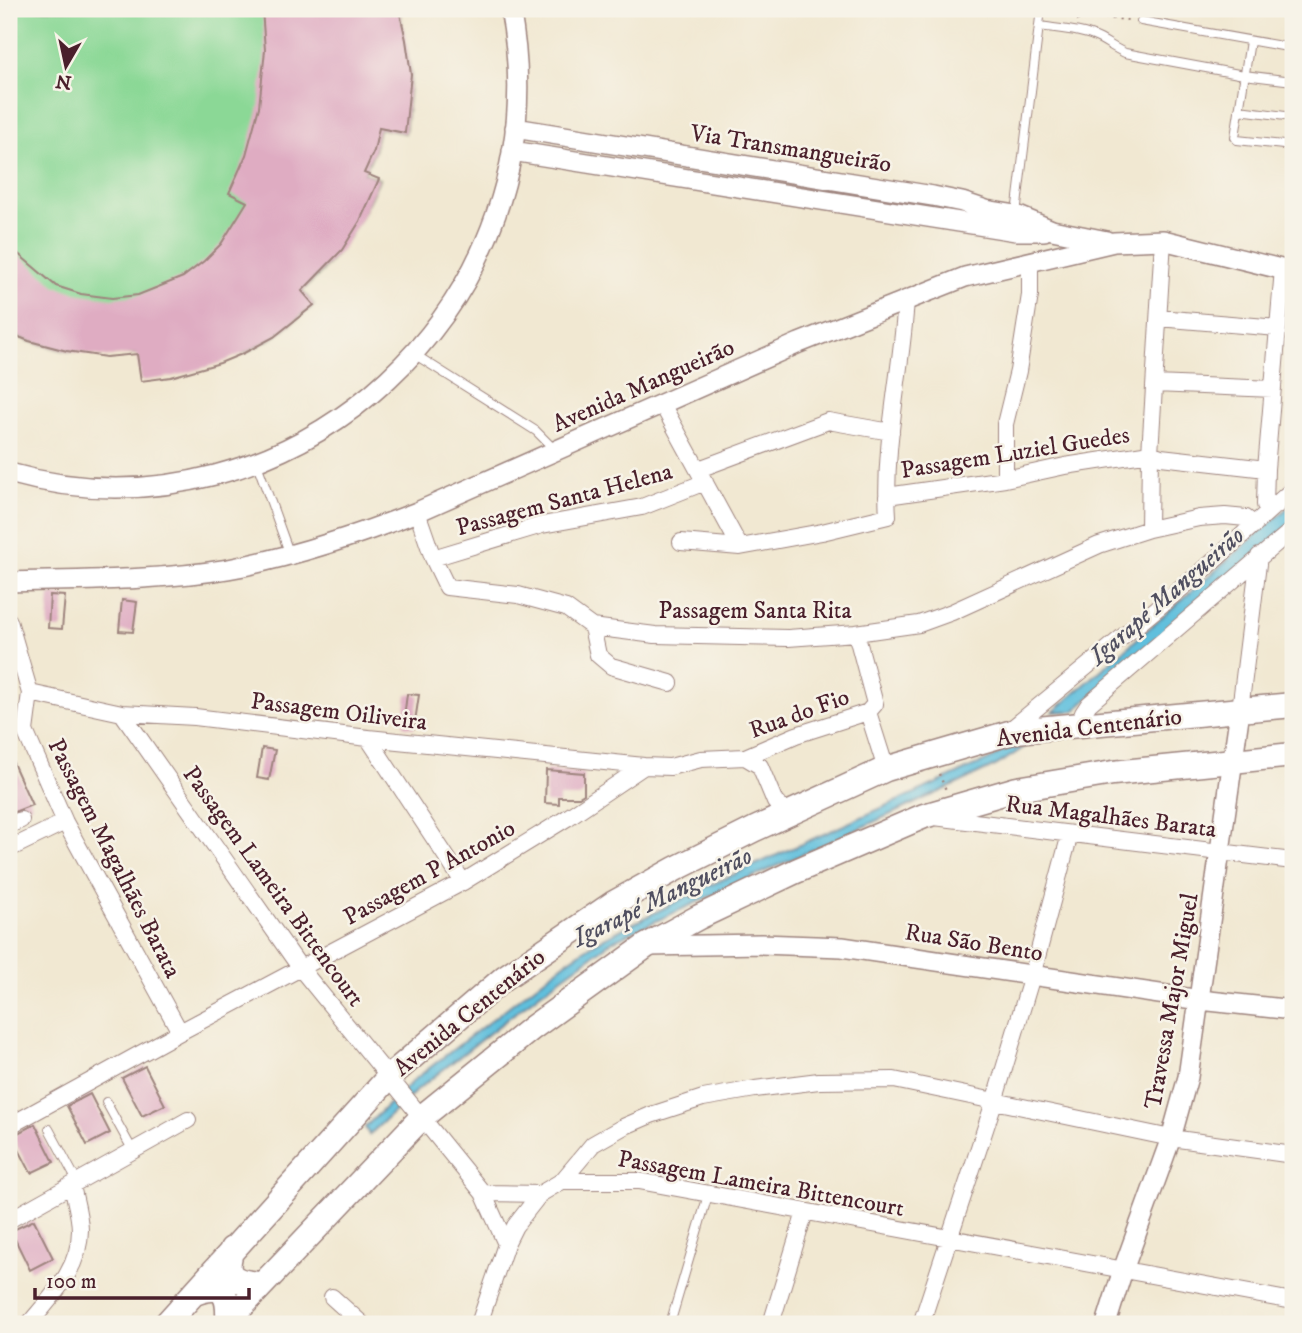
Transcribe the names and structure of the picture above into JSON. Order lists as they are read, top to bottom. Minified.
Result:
{"streets":{"main road":["Avenida Centenário"],"street":["Via Transmangueirão","Avenida Mangueirão","Passagem Luziel Guedes","Passagem Santa Helena","Passagem Santa Rita","Passagem Oiliveira","Rua do Fio","Rua Magalhães Barata","Passagem Magalhães Barata","Passagem P Antonio","Passagem Lameira Bittencourt","Rua São Bento","Travessa Major Miguel"]},"crossings":[["Via Transmangueirão","Avenida Mangueirão"],["Avenida Mangueirão","Passagem Santa Rita"],["Passagem Santa Helena","Passagem Santa Rita"],["Passagem Oiliveira","Rua do Fio"],["Passagem Oiliveira","Passagem Magalhães Barata"],["Passagem Oiliveira","Passagem P Antonio"],["Passagem Oiliveira","Passagem Lameira Bittencourt"],["Avenida Centenário","Rua Magalhães Barata"],["Avenida Centenário","Passagem Lameira Bittencourt"],["Avenida Centenário","Rua São Bento"],["Avenida Centenário","Travessa Major Miguel"],["Rua Magalhães Barata","Travessa Major Miguel"],["Passagem Magalhães Barata","Passagem P Antonio"],["Passagem P Antonio","Passagem Lameira Bittencourt"],["Passagem Lameira Bittencourt","Travessa Major Miguel"],["Rua São Bento","Travessa Major Miguel"]],"water":["Igarapé Mangueirão"],"scale_bar":"100 m","north":"bottom"}
